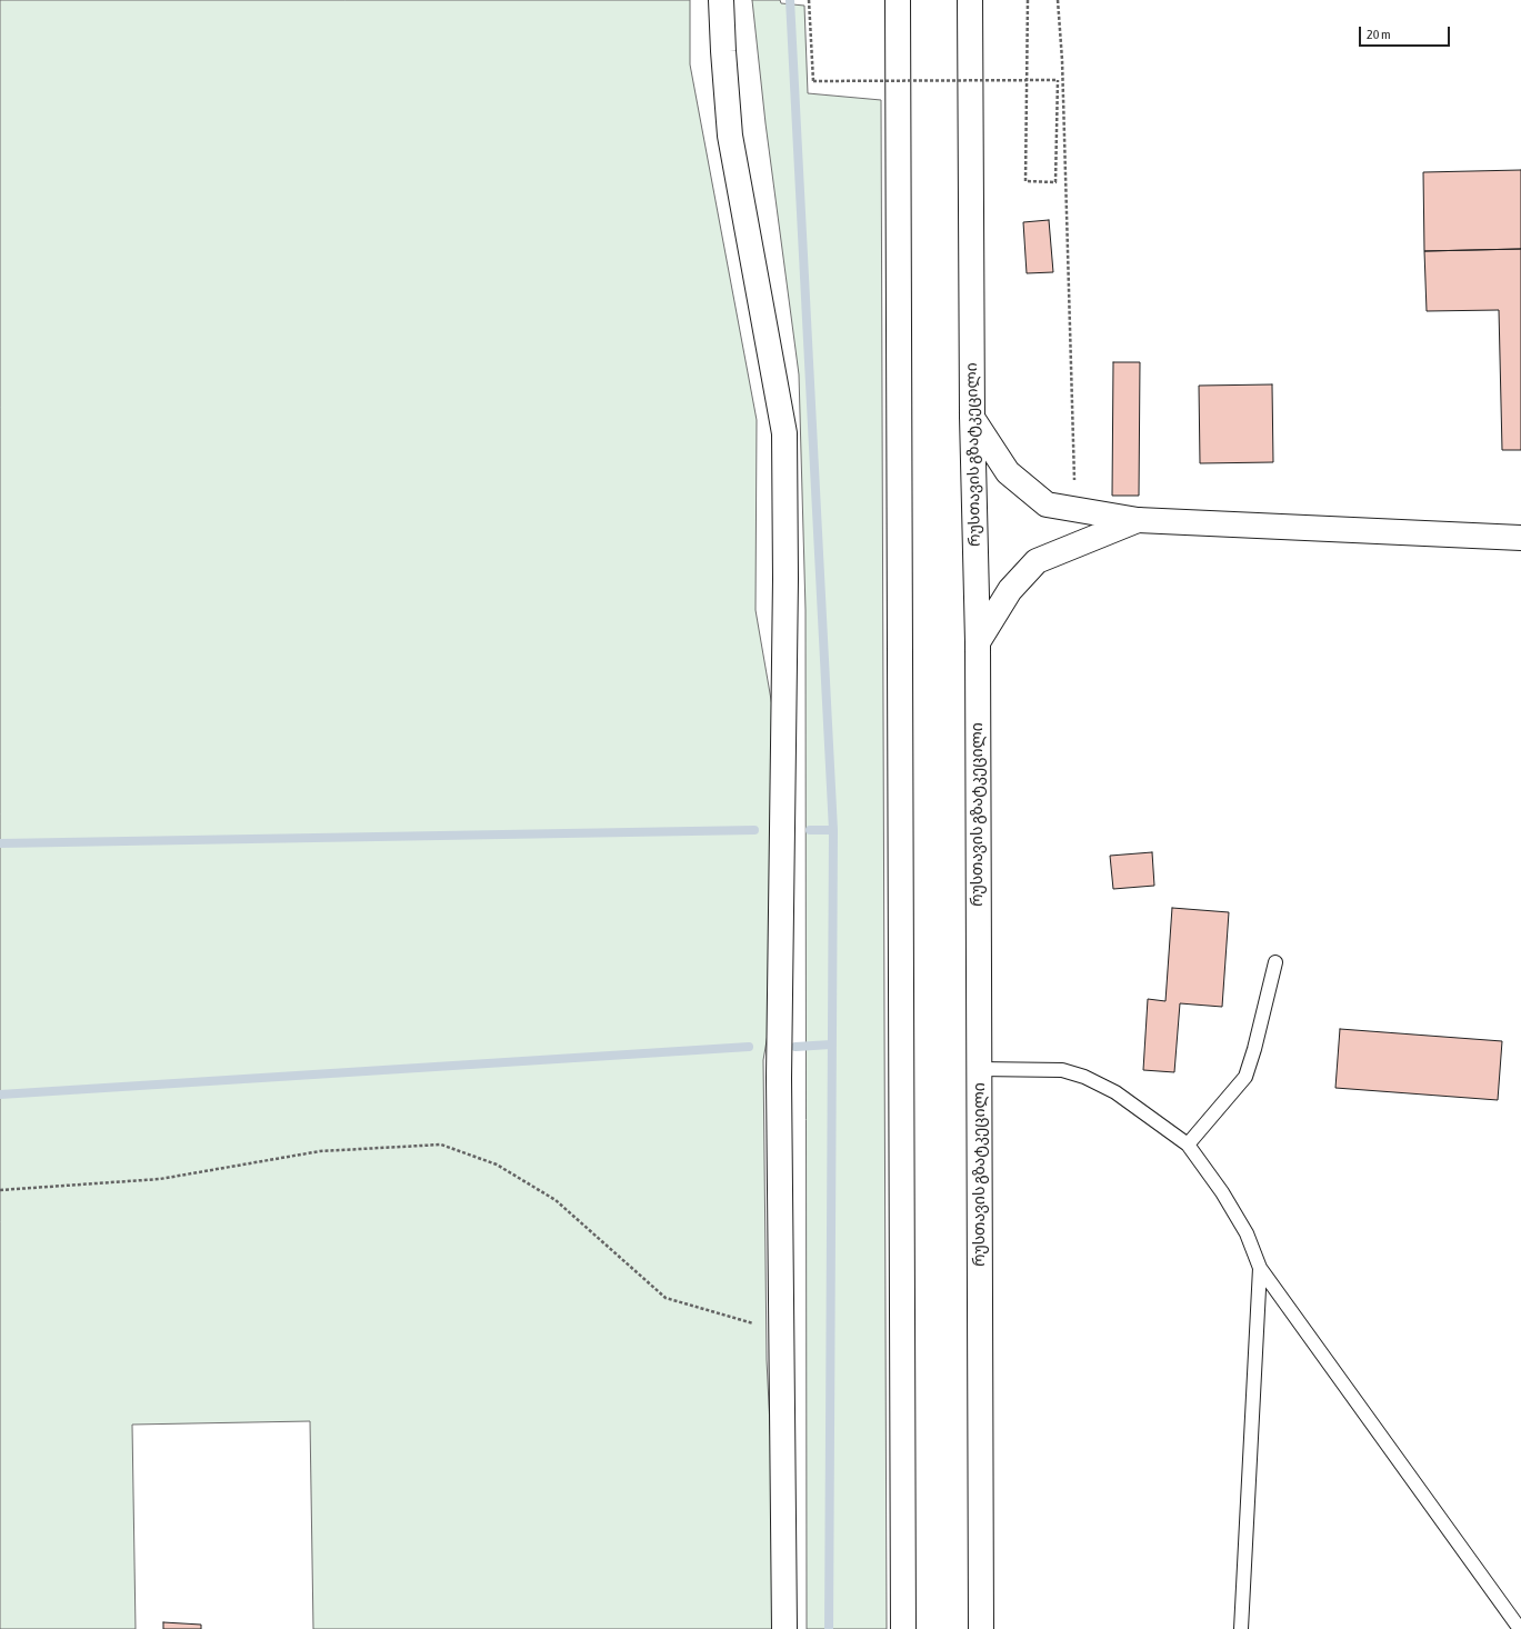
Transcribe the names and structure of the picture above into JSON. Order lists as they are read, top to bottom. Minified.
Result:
{"streets":{"main road":["რუსთავის გზატკეცილი"]},"scale_bar":"20 m"}
